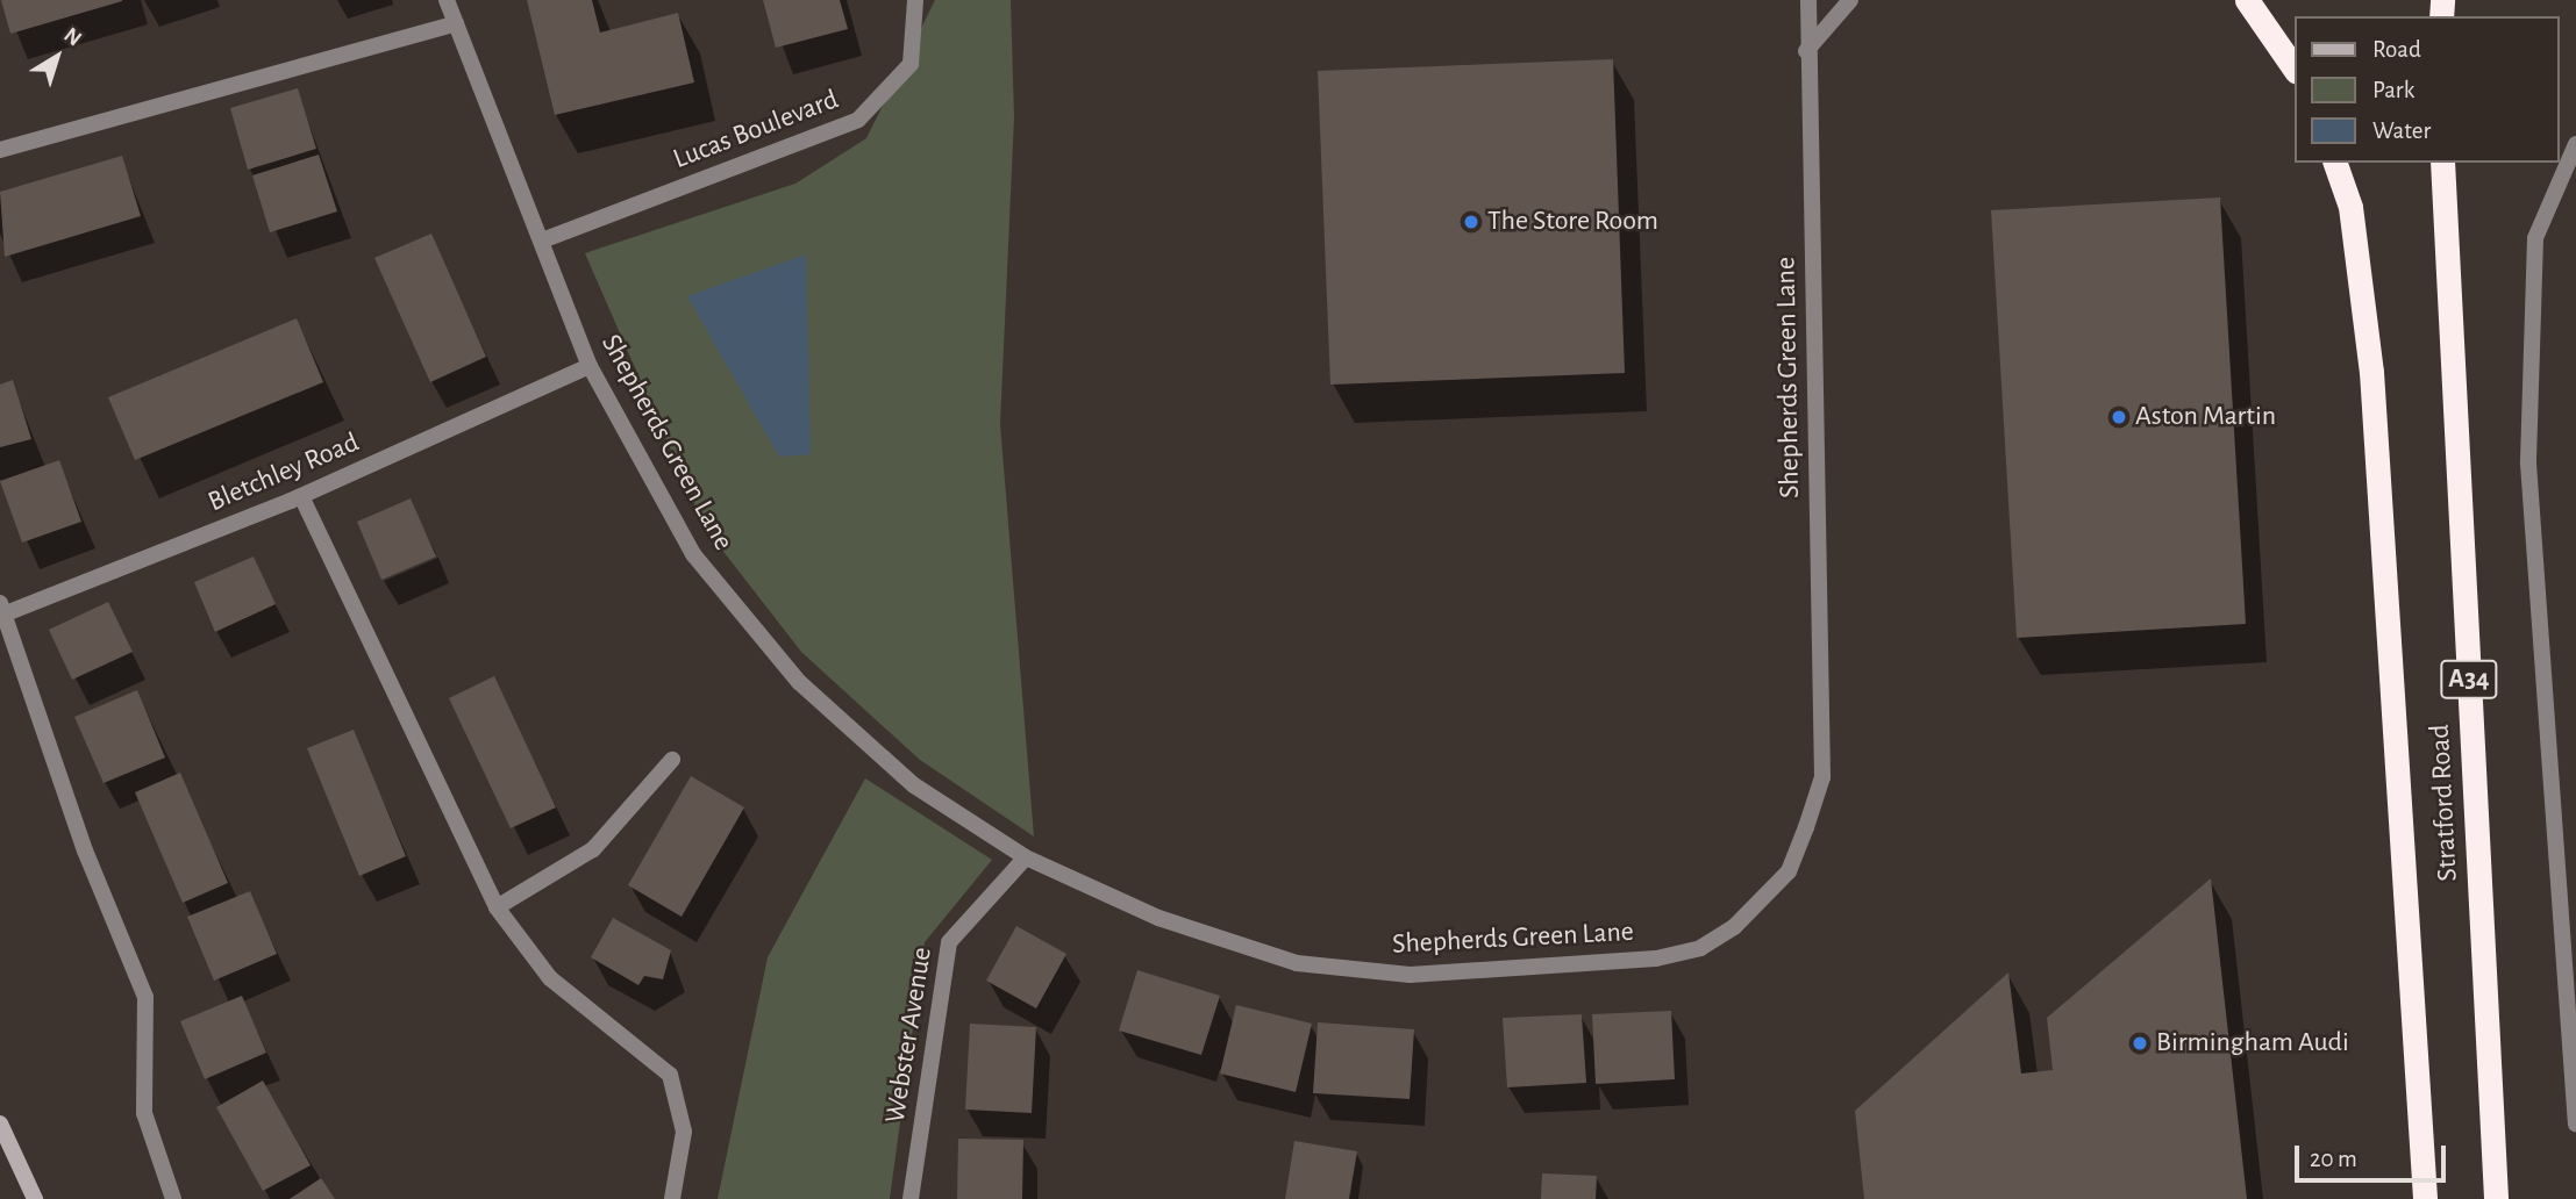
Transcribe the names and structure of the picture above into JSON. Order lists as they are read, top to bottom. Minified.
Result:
{"streets":{"highway":["A34","Stratford Road"],"street":["Lucas Boulevard","Shepherds Green Lane","Bletchley Road","Webster Avenue"]},"crossings":[["Lucas Boulevard","Shepherds Green Lane"],["Shepherds Green Lane","Bletchley Road"],["Shepherds Green Lane","Webster Avenue"]],"places":["The Store Room","Aston Martin","Birmingham Audi"],"legend":["Road","Park","Water"],"scale_bar":"20 m","north":"top right"}
